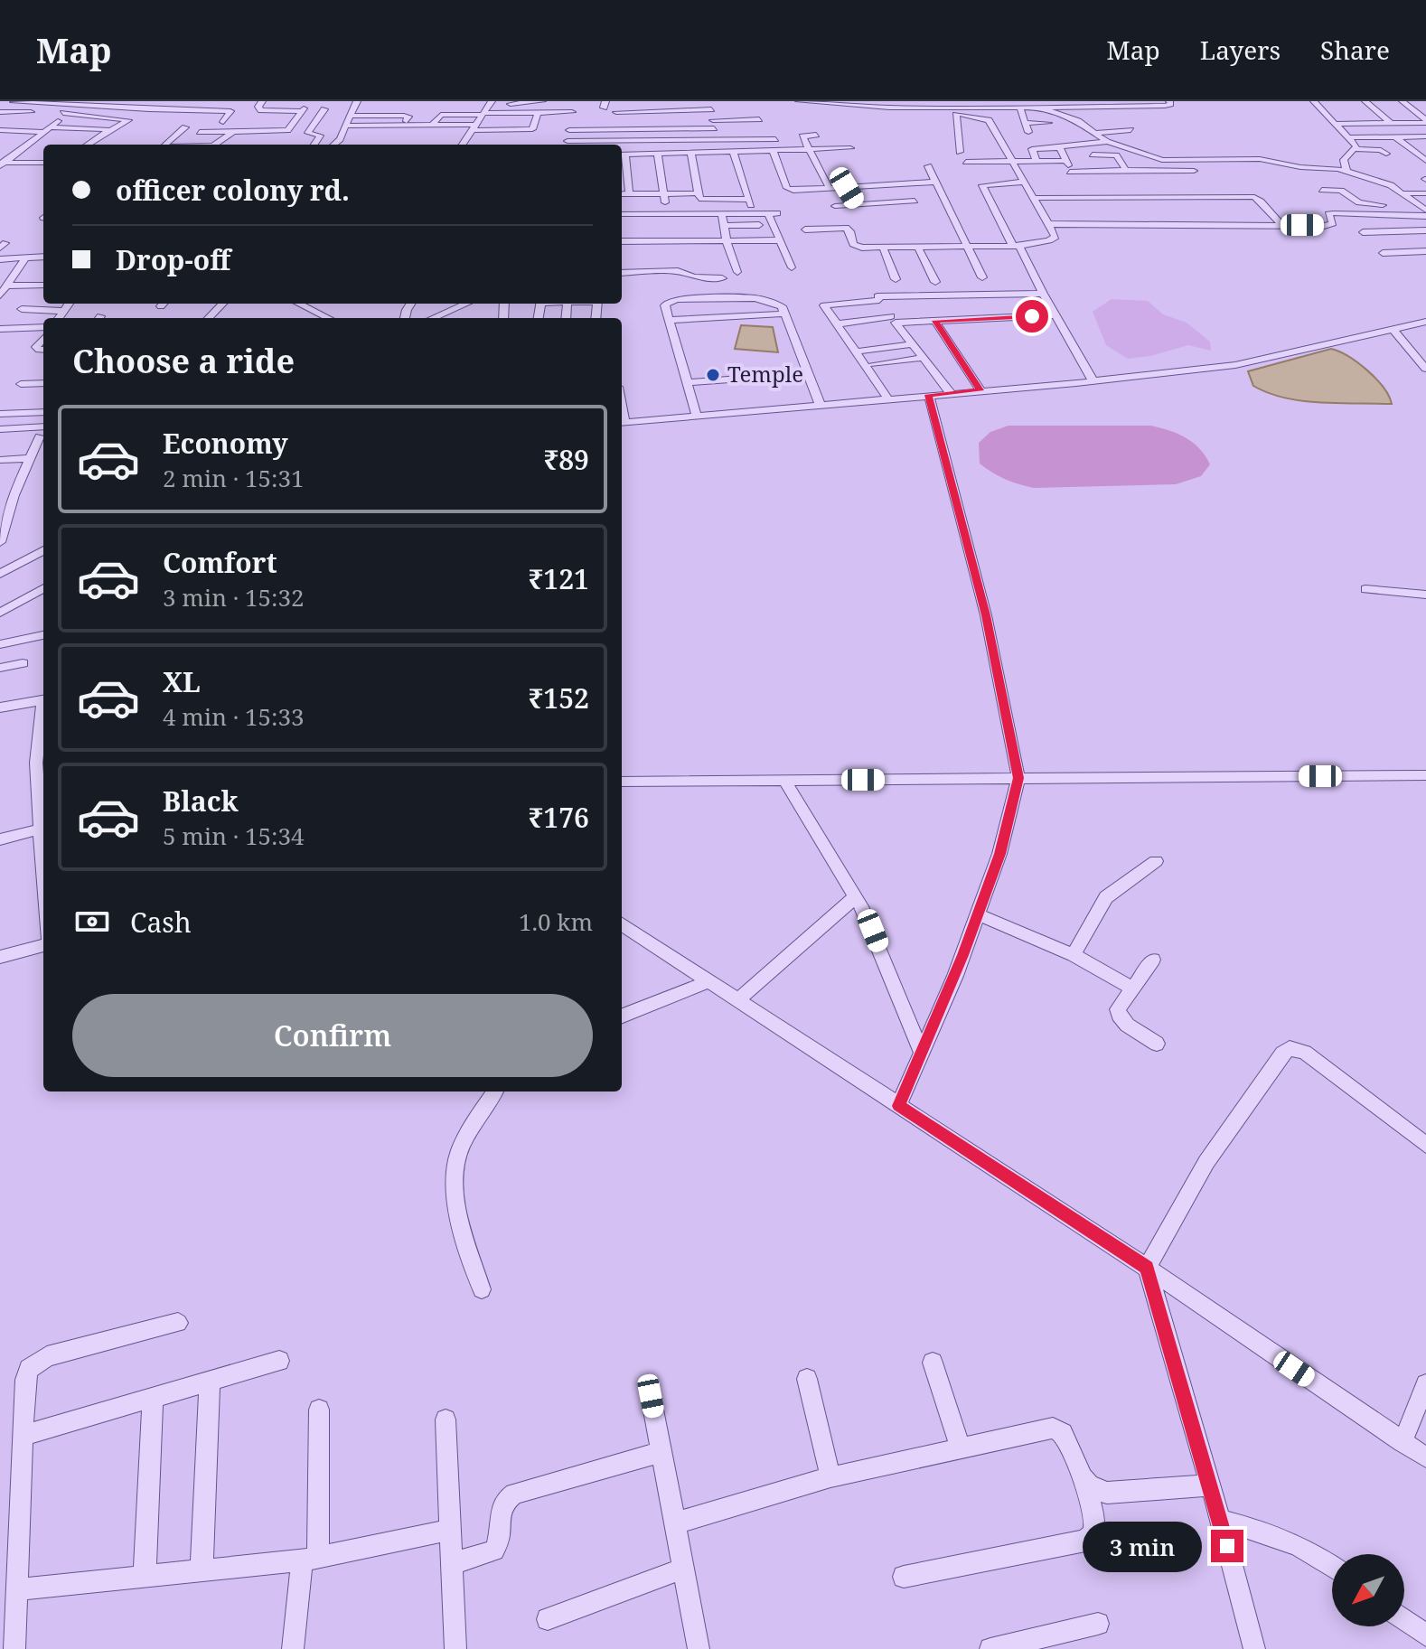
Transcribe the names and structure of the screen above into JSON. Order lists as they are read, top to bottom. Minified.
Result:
{"places":["Temple"],"north":"bottom left","page":{"header":"Map","nav":["Map","Layers","Share"],"banner":["officer colony rd.","Drop-off"],"heading":"Choose a ride","list":[{"name":"Economy","note":"2 min · 15:31","value":"₹89"},{"name":"Comfort","note":"3 min · 15:32","value":"₹121"},{"name":"XL","note":"4 min · 15:33","value":"₹152"},{"name":"Black","note":"5 min · 15:34","value":"₹176"}],"pay":["Cash","1.0 km"],"buttons":"Confirm","bubble":"3 min"}}
